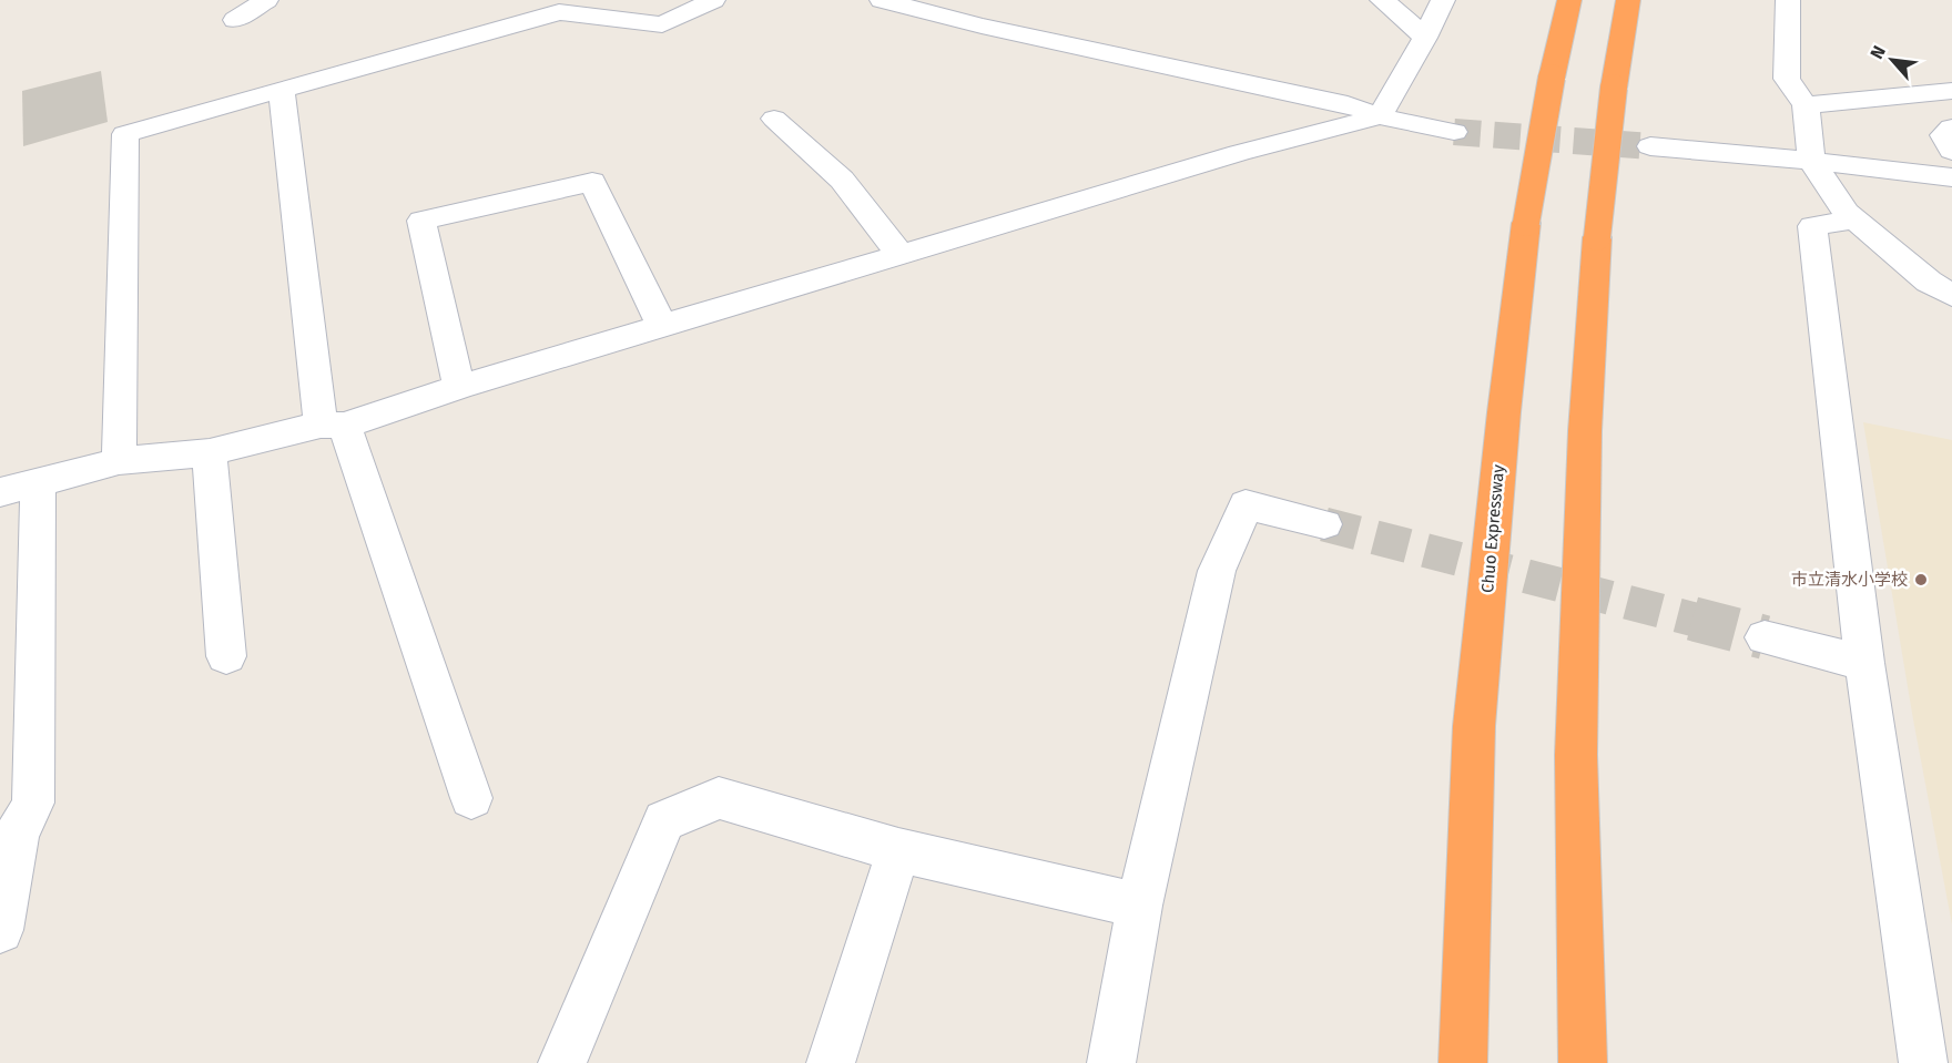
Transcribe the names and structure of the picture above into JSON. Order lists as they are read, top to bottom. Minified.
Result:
{"streets":{"highway":["Chuo Expressway"]},"places":["市立清水小学校"],"north":"top left"}
